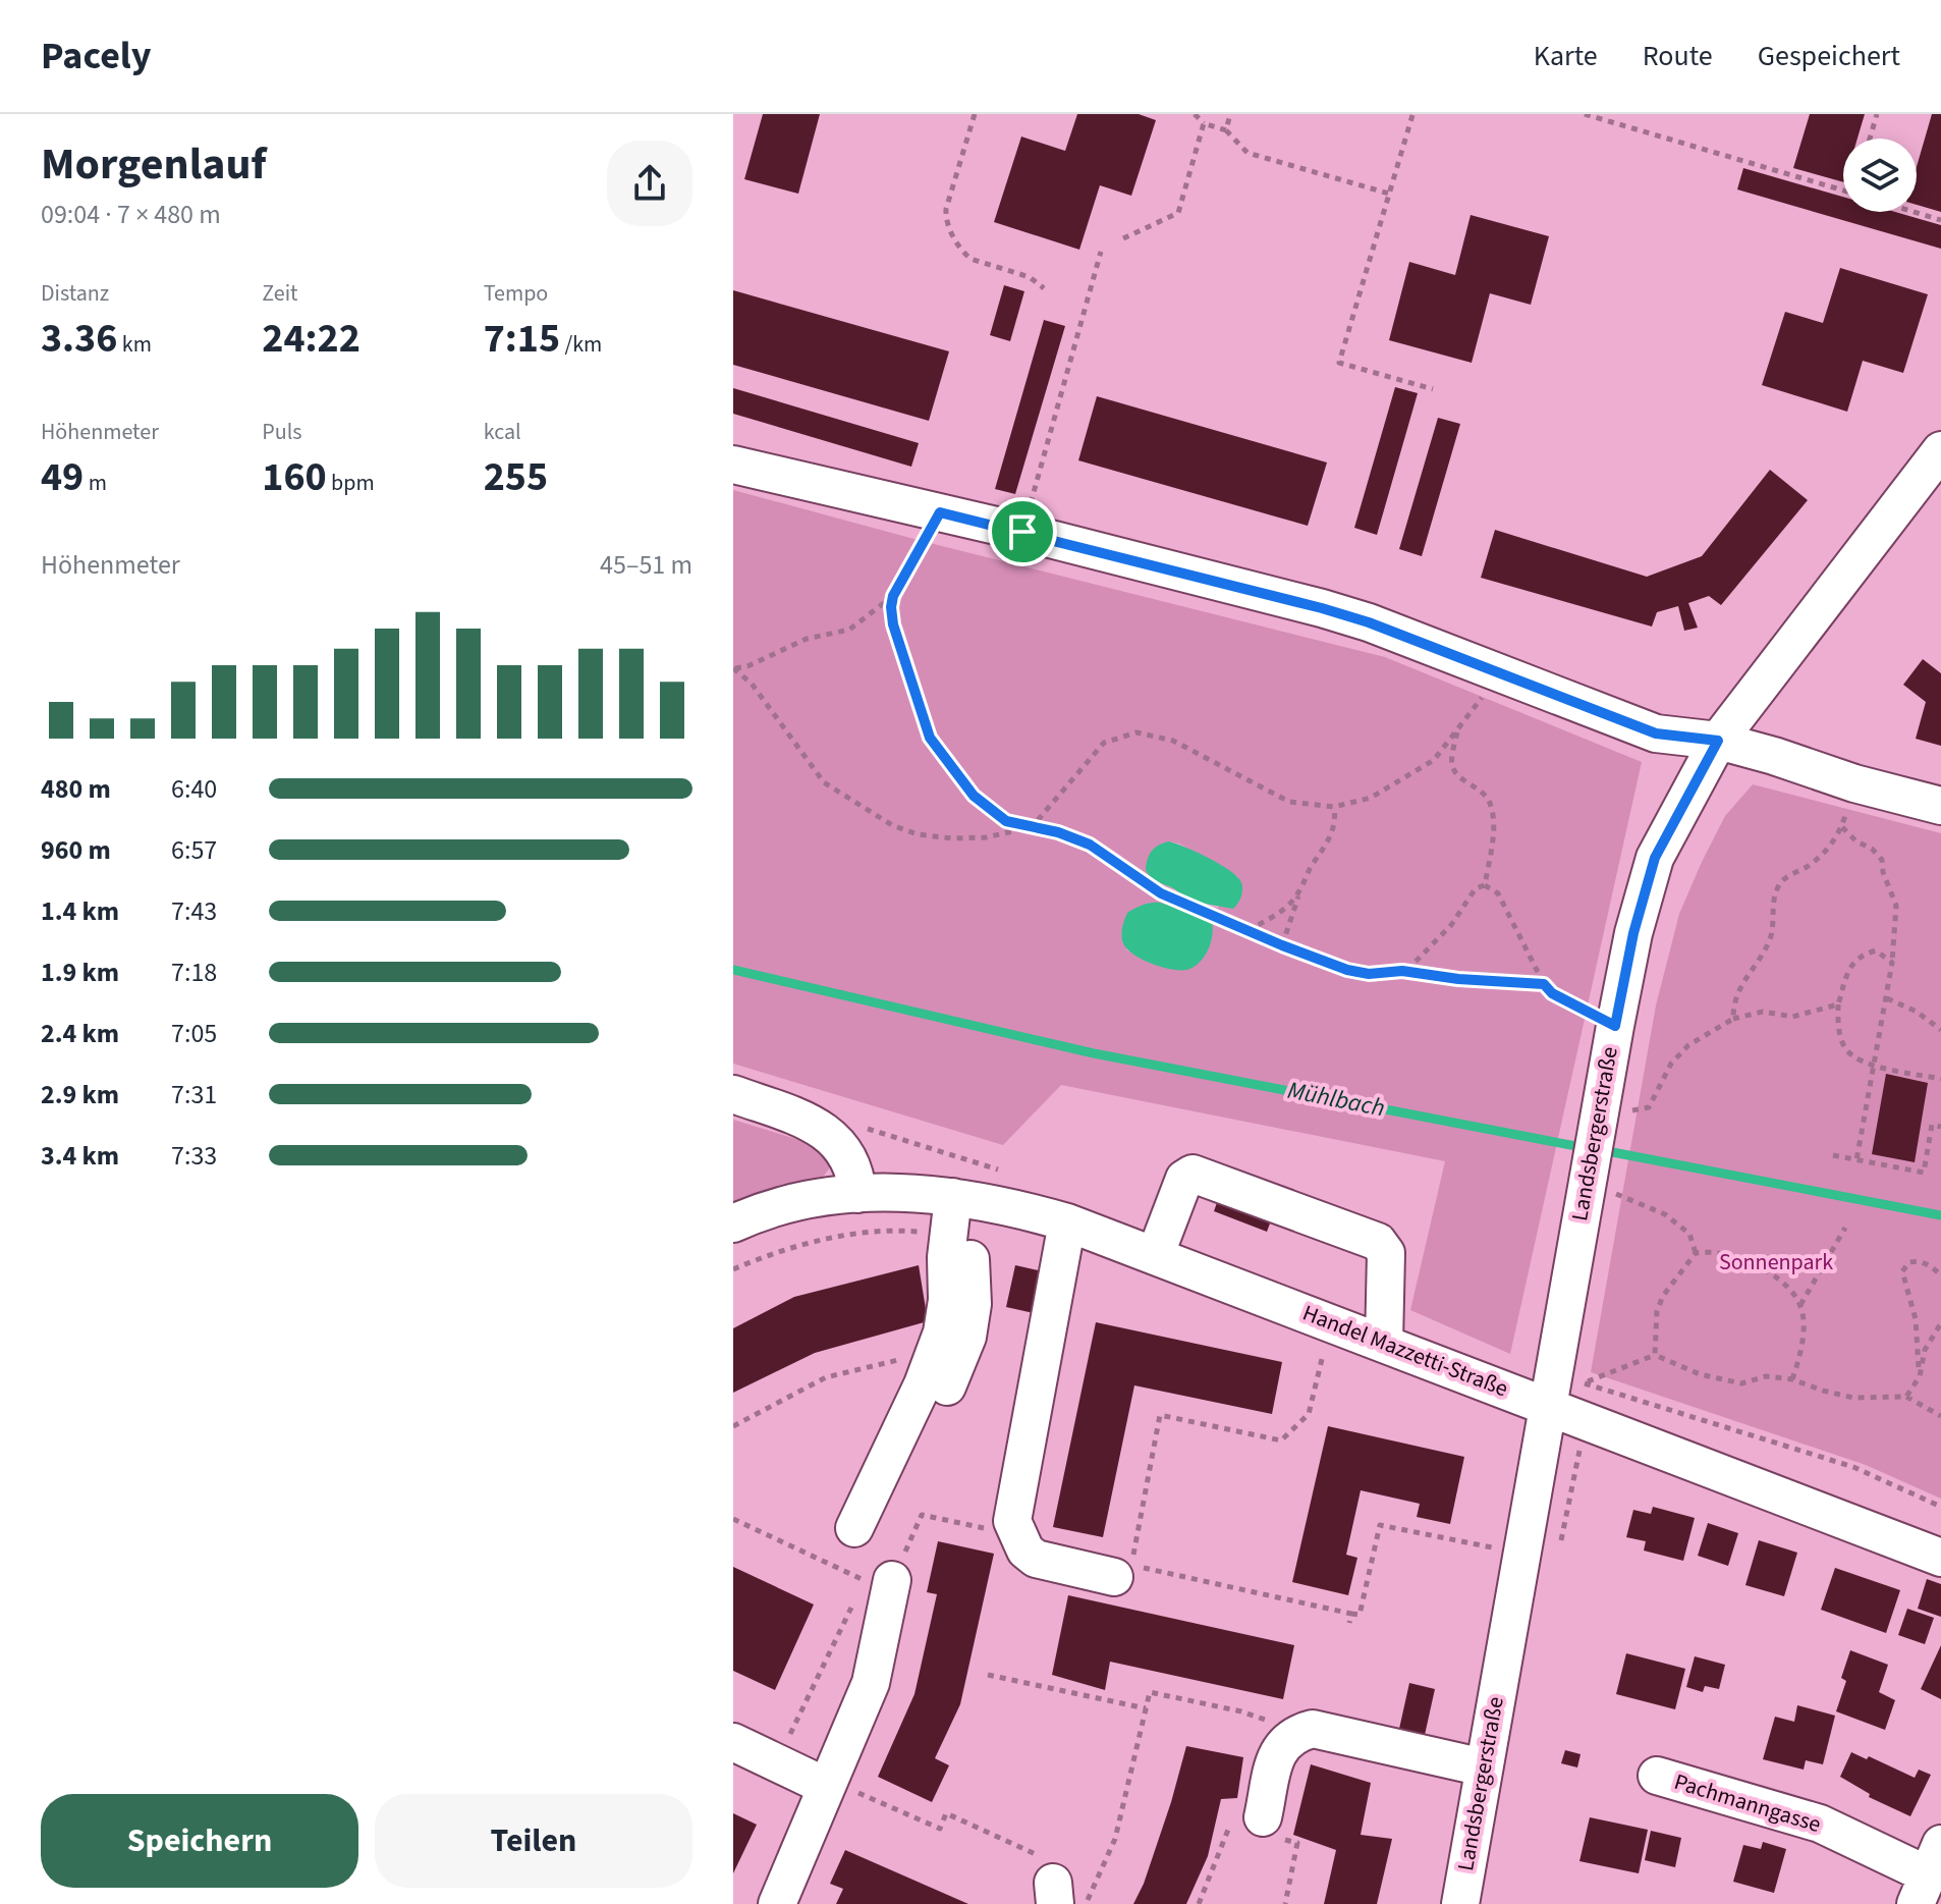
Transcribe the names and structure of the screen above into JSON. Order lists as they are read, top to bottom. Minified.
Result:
{"streets":{"street":["Landsbergerstraße","Handel Mazzetti-Straße","Pachmanngasse"]},"crossings":[["Landsbergerstraße","Handel Mazzetti-Straße"]],"water":["Mühlbach"],"parks":["Sonnenpark"],"page":{"header":"Pacely","nav":["Karte","Route","Gespeichert"],"heading":["Morgenlauf","09:04 · 7 × 480 m"],"stats":[["Distanz","3.36 km"],["Zeit","24:22"],["Tempo","7:15 /km"],["Höhenmeter","49 m"],["Puls","160 bpm"],["kcal","255"]],"chart":["Höhenmeter","45–51 m"],"list":[{"name":"480 m","note":"6:40"},{"name":"960 m","note":"6:57"},{"name":"1.4 km","note":"7:43"},{"name":"1.9 km","note":"7:18"},{"name":"2.4 km","note":"7:05"},{"name":"2.9 km","note":"7:31"},{"name":"3.4 km","note":"7:33"}],"buttons":["Speichern","Teilen"]}}
